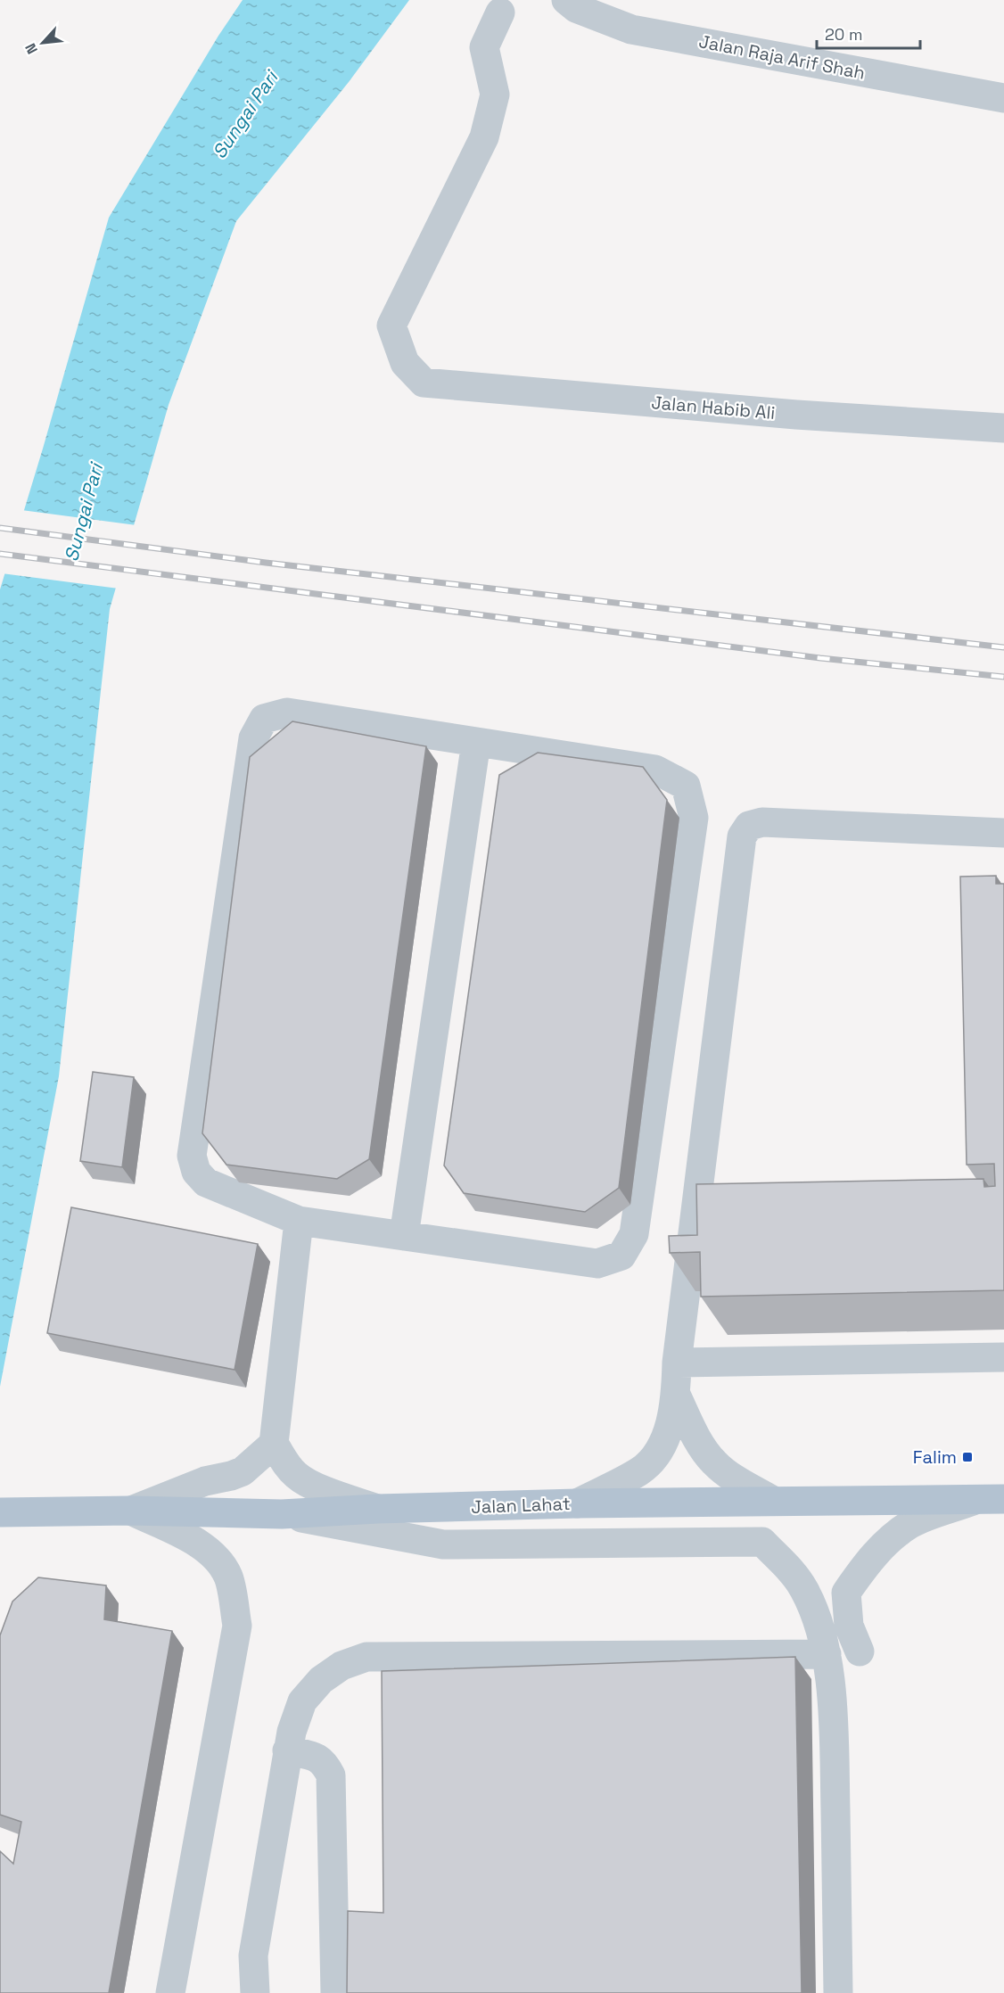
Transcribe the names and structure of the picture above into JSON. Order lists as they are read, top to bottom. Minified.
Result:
{"streets":{"main road":["Jalan Lahat"],"street":["Jalan Raja Arif Shah","Jalan Habib Ali"]},"water":["Sungai Pari"],"places":{"transit":["Falim"]},"scale_bar":"20 m","north":"bottom left"}
